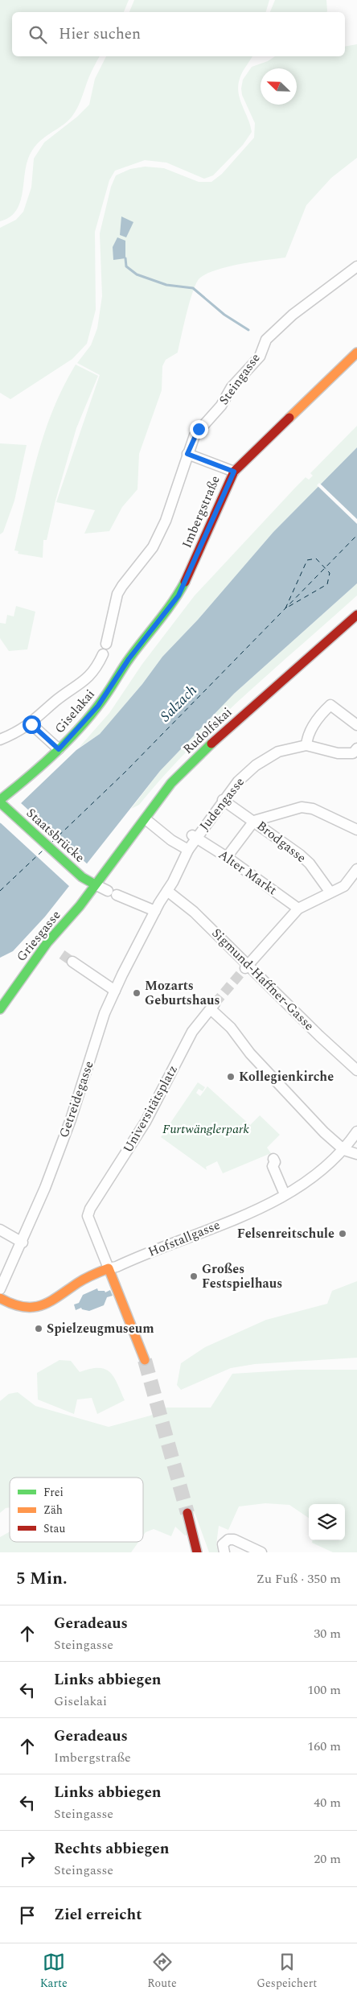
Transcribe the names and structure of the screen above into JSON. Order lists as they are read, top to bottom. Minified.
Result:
{"streets":{"main road":["Imbergstraße","Giselakai","Rudolfskai","Staatsbrücke","Griesgasse"],"street":["Steingasse","Judengasse","Brodgasse","Alter Markt","Sigmund-Haffner-Gasse","Getreidegasse","Universitätsplatz","Hofstallgasse"]},"crossings":[["Imbergstraße","Giselakai"],["Giselakai","Staatsbrücke"],["Rudolfskai","Staatsbrücke"],["Rudolfskai","Griesgasse"],["Judengasse","Brodgasse"],["Judengasse","Alter Markt"],["Staatsbrücke","Griesgasse"],["Sigmund-Haffner-Gasse","Getreidegasse"],["Universitätsplatz","Hofstallgasse"]],"water":["Salzach"],"parks":["Furtwänglerpark"],"places":["Mozarts Geburtshaus","Kollegienkirche","Felsenreitschule","Großes Festspielhaus","Spielzeugmuseum"],"legend":["Frei","Zäh","Stau"],"north":"top left","page":{"search":"Hier suchen","heading":["5 Min.","Zu Fuß · 350 m"],"list":[["Geradeaus","Steingasse","30 m"],["Links abbiegen","Giselakai","100 m"],["Geradeaus","Imbergstraße","160 m"],["Links abbiegen","Steingasse","40 m"],["Rechts abbiegen","Steingasse","20 m"],"Ziel erreicht"],"nav":["Karte","Route","Gespeichert"]}}
